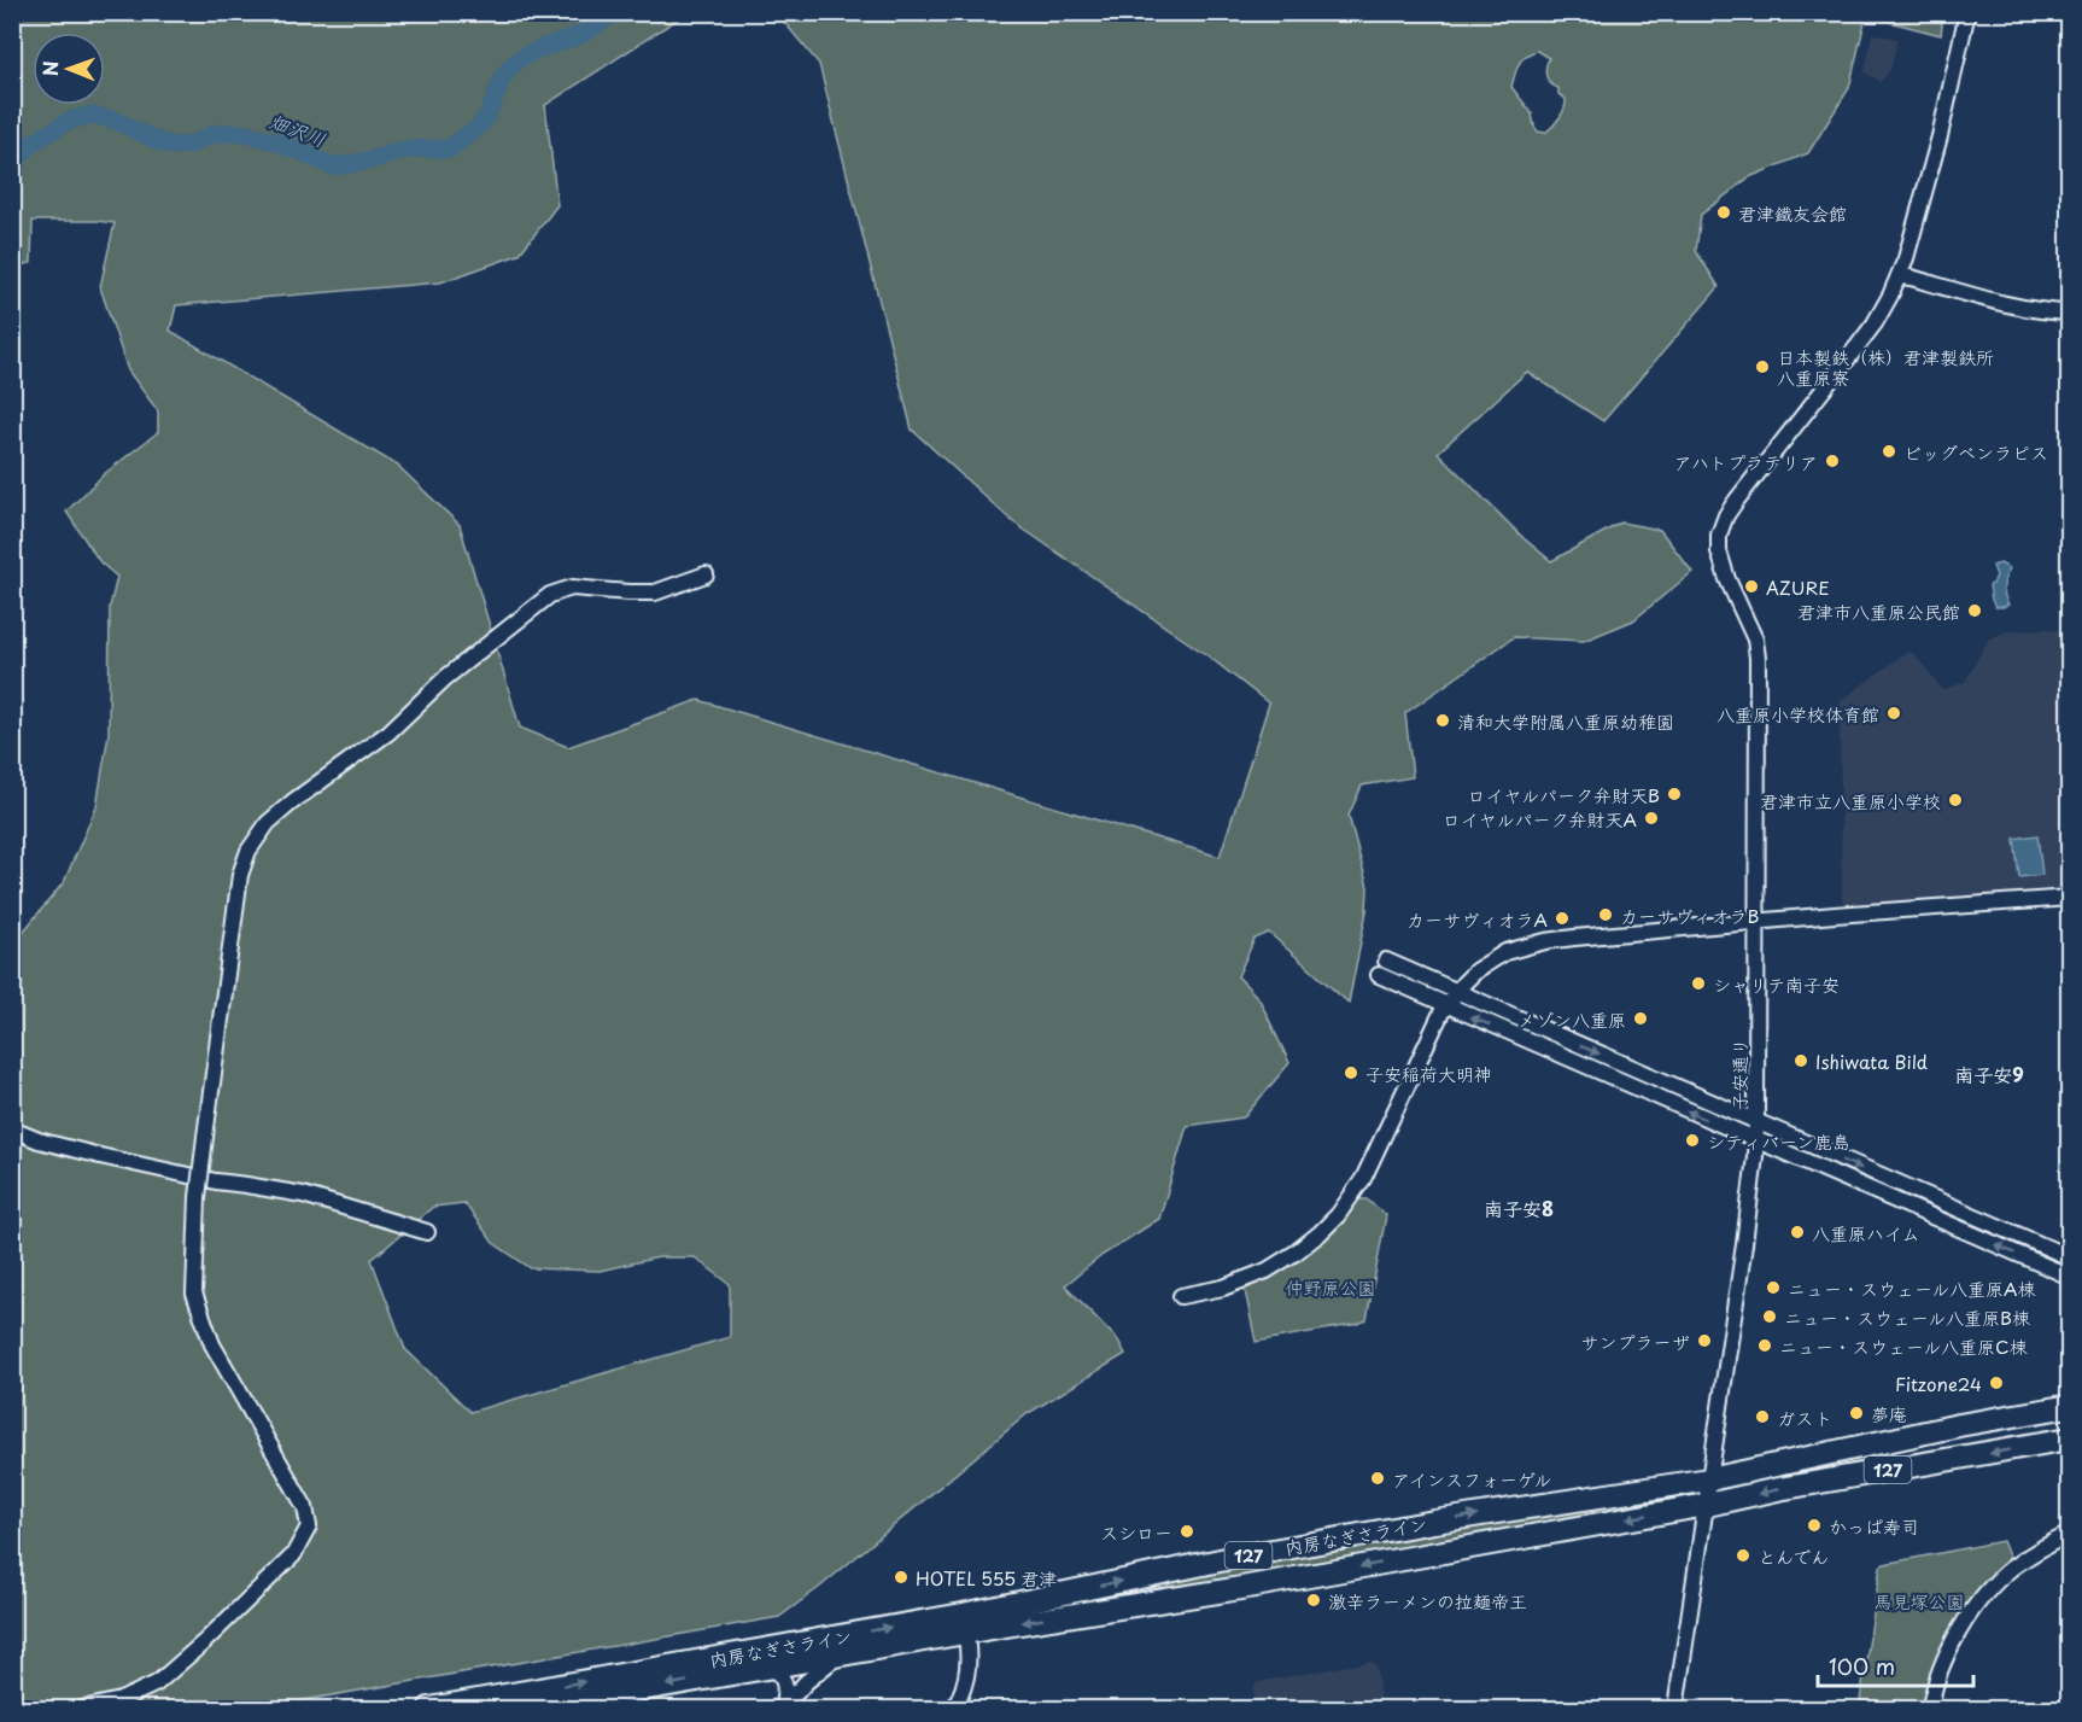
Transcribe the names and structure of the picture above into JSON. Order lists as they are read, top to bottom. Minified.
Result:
{"streets":{"highway":["127","内房なぎさライン"],"street":["子安通り"]},"crossings":[["子安通り","内房なぎさライン"]],"districts":["南子安9","南子安8"],"water":["畑沢川"],"parks":["仲野原公園","馬見塚公園"],"places":["君津鐵友会館","日本製鉄（株）君津製鉄所 八重原寮","ビッグベンラピス","アハトプラテリア","AZURE","君津市八重原公民館","八重原小学校体育館","清和大学附属八重原幼稚園","ロイヤルパーク弁財天B","君津市立八重原小学校","ロイヤルパーク弁財天A","カーサヴィオラB","カーサヴィオラA","シャリテ南子安","メゾン八重原","Ishiwata Bild","子安稲荷大明神","シティバーン鹿島","八重原ハイム","ニュー・スウェール八重原A棟","ニュー・スウェール八重原B棟","サンプラーザ","ニュー・スウェール八重原C棟","Fitzone24","夢庵","ガスト","アインスフォーゲル","かっぱ寿司","スシロー","とんでん","HOTEL 555 君津","激辛ラーメンの拉麺帝王"],"scale_bar":"100 m","north":"left"}
